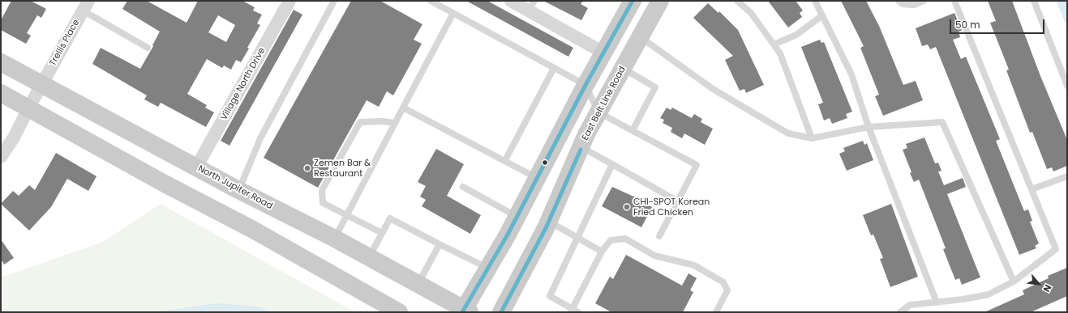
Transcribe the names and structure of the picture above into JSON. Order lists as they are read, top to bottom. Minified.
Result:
{"streets":{"main road":["East Belt Line Road","North Jupiter Road"],"street":["Trellis Place","Village North Drive"]},"crossings":[["Trellis Place","North Jupiter Road"],["Village North Drive","North Jupiter Road"]],"places":["Zemen Bar & Restaurant","CHI-SPOT Korean Fried Chicken"],"scale_bar":"50 m","north":"bottom right"}
